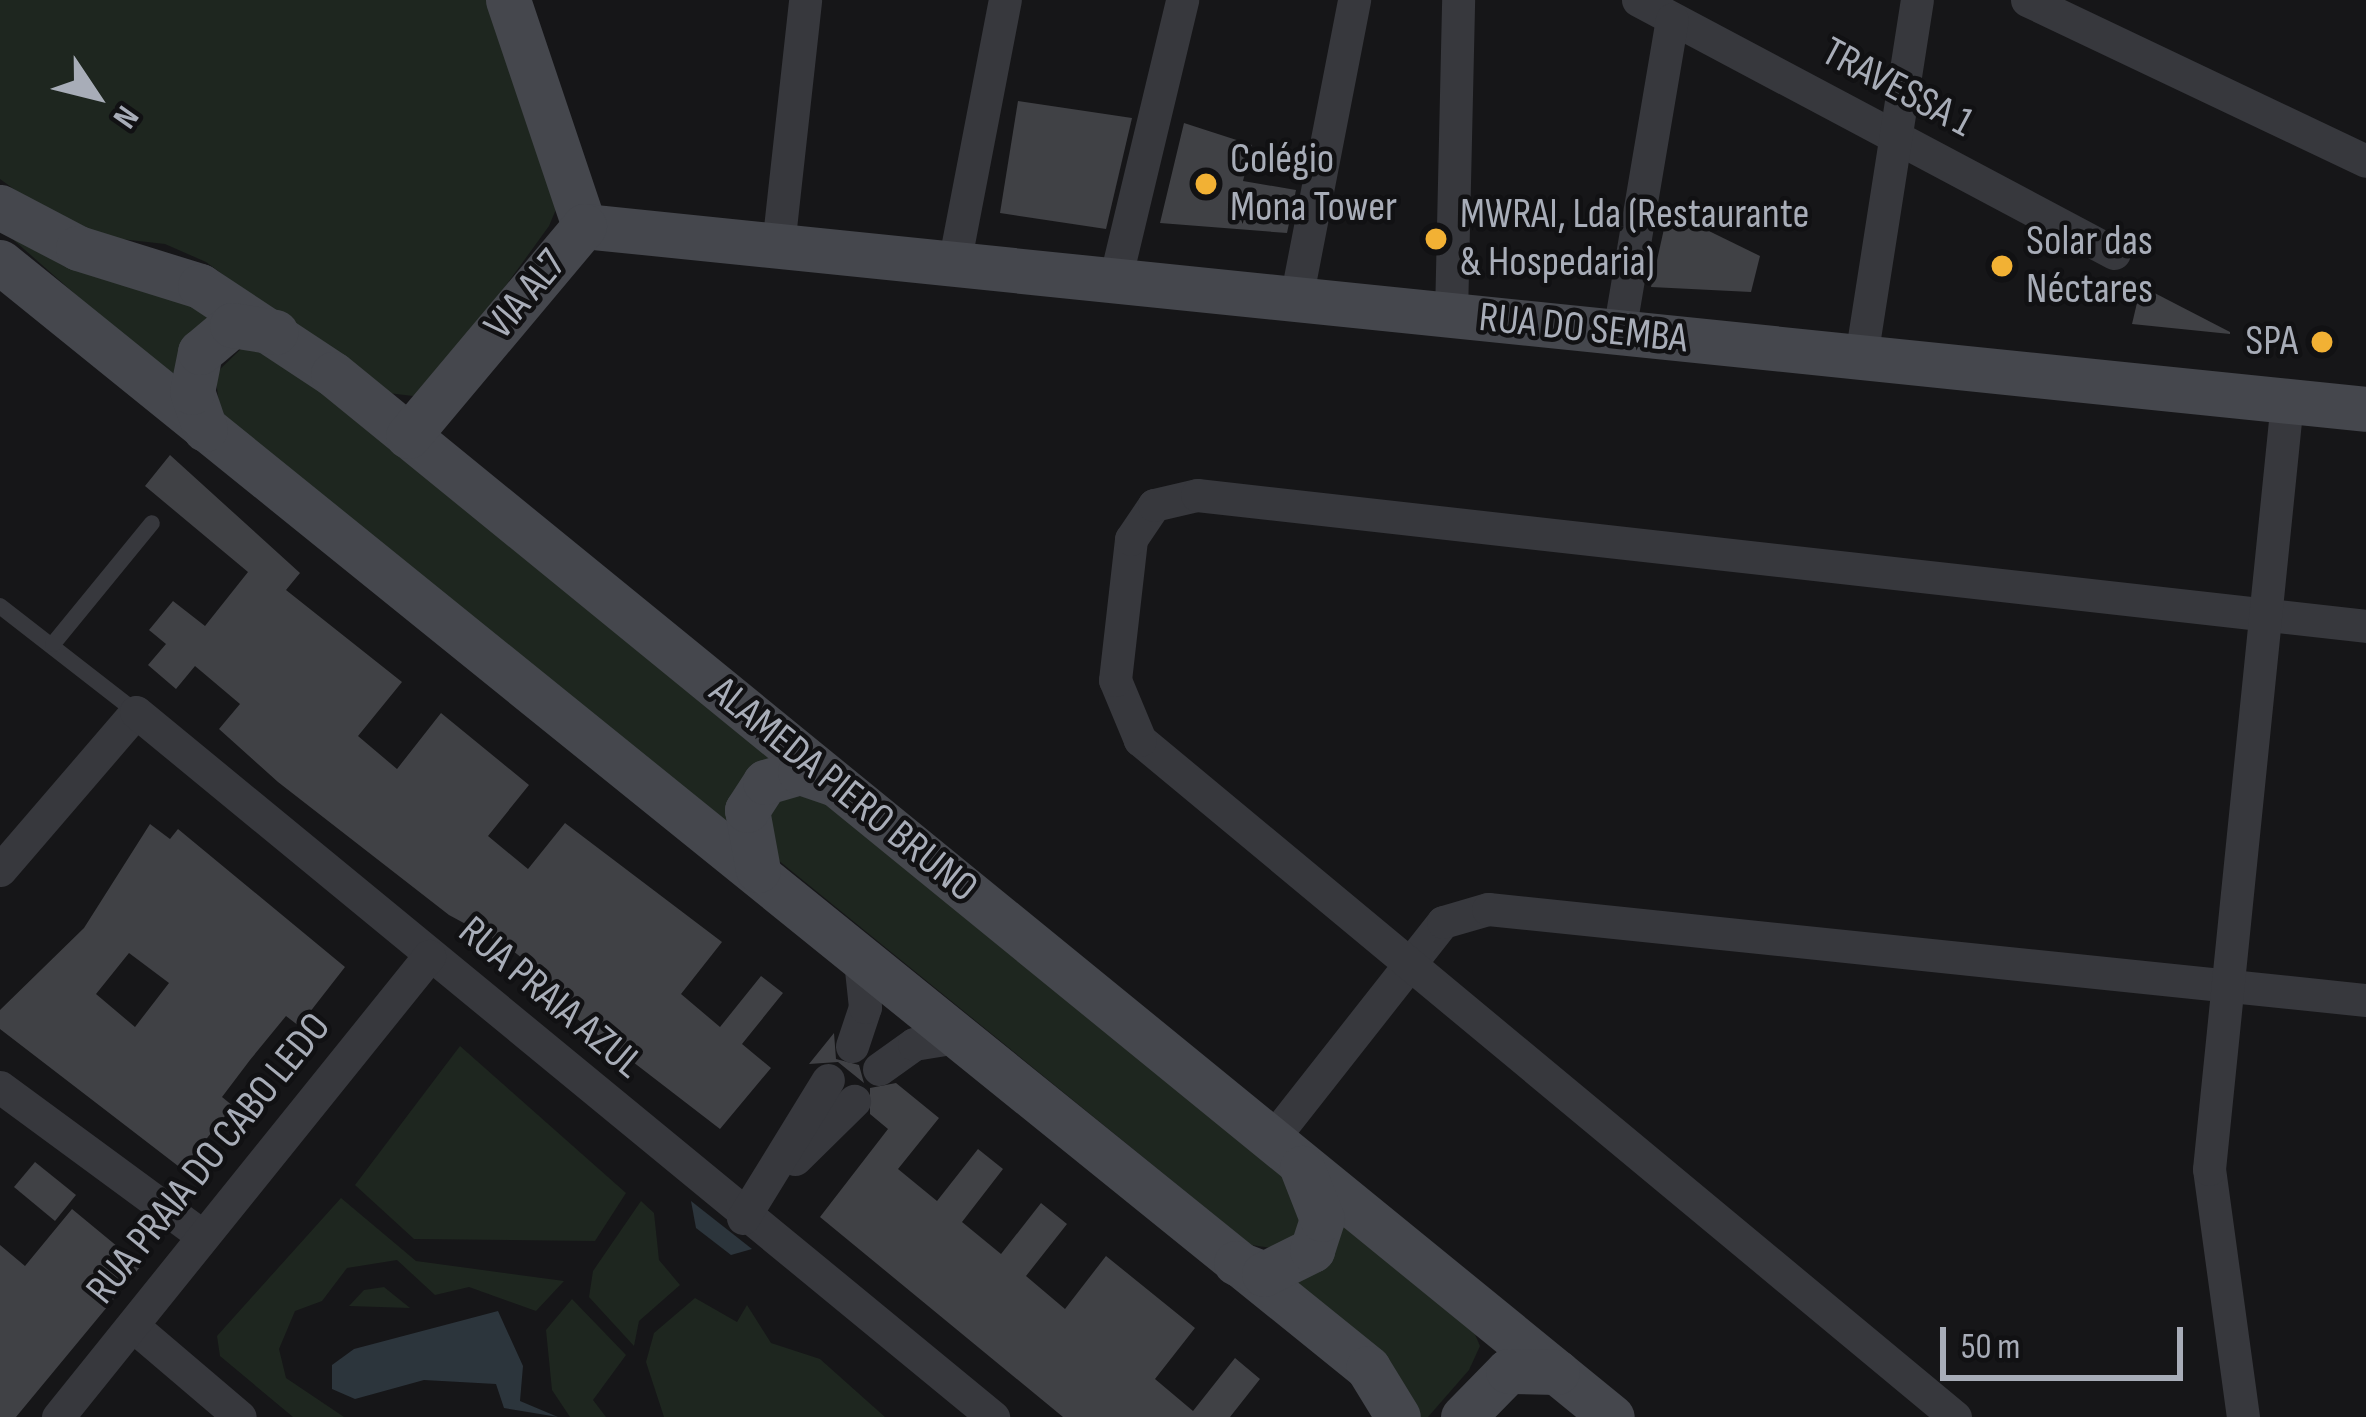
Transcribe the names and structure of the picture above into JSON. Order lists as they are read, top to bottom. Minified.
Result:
{"streets":{"street":["TRAVESSA 1","VIA AL7","RUA DO SEMBA","ALAMEDA PIERO BRUNO","RUA PRAIA AZUL","RUA PRAIA DO CABO LEDO"]},"crossings":[["VIA AL7","RUA DO SEMBA"],["VIA AL7","ALAMEDA PIERO BRUNO"],["RUA PRAIA AZUL","RUA PRAIA DO CABO LEDO"]],"places":["Colégio Mona Tower","MWRAI, Lda (Restaurante & Hospedaria)","Solar das Néctares","SPA"],"scale_bar":"50 m","north":"bottom right"}
